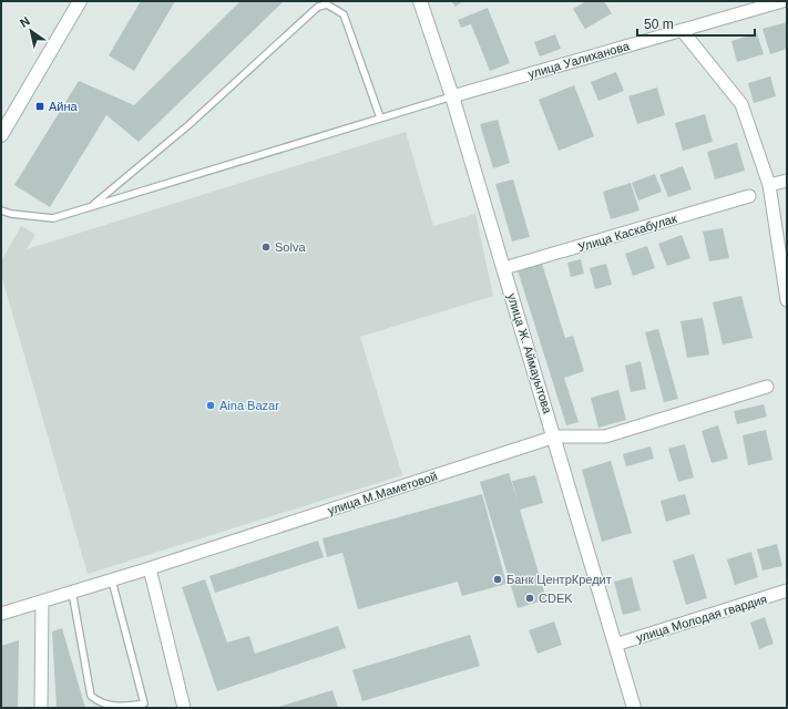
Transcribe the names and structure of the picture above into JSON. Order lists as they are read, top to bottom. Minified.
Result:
{"streets":{"street":["улица Уалиханова","Улица Каскабулак","улица Ж. Аймауытова","улица М.Маметовой","улица Молодая гвардия"]},"crossings":[["улица Уалиханова","улица Ж. Аймауытова"],["Улица Каскабулак","улица Ж. Аймауытова"],["улица Ж. Аймауытова","улица М.Маметовой"],["улица Ж. Аймауытова","улица Молодая гвардия"]],"places":{"transit":["Айна"],"other":["Solva","Aina Bazar","Банк ЦентрКредит","CDEK"]},"scale_bar":"50 m","north":"top left"}
